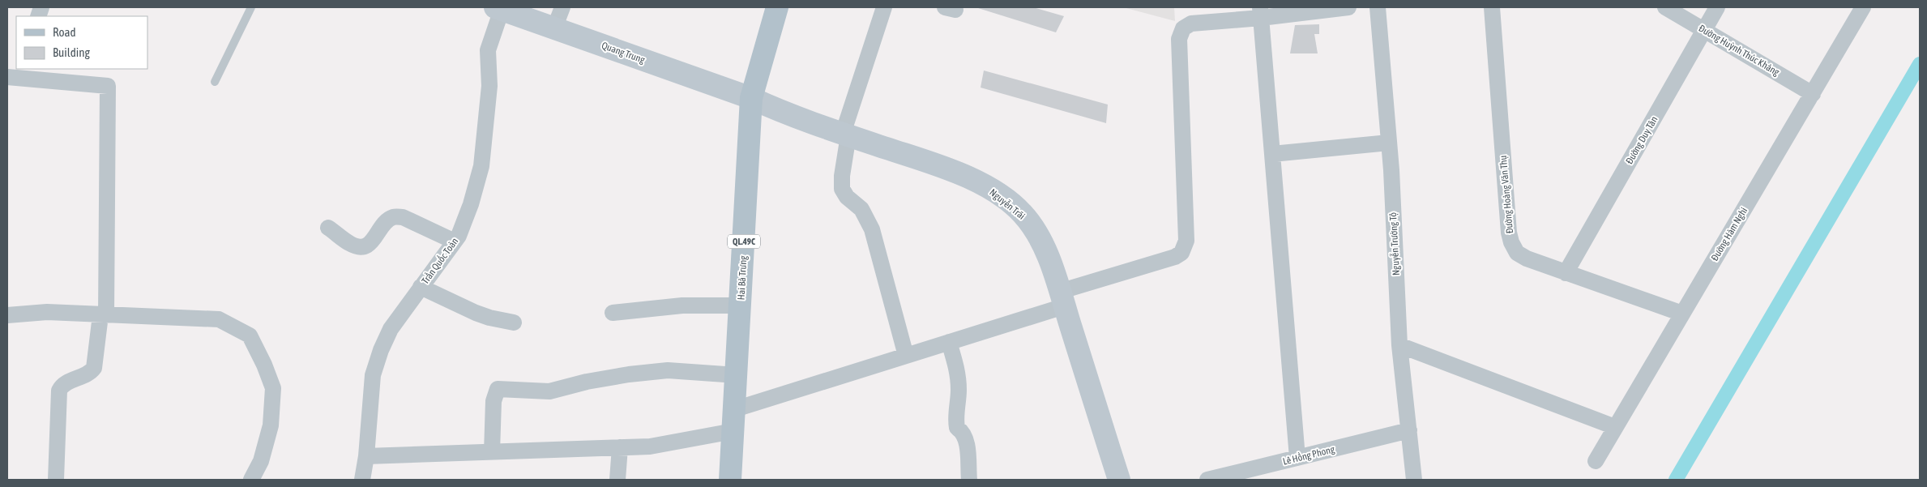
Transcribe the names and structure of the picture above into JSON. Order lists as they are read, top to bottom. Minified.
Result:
{"streets":{"main road":["QL.49C","Hai Bà Trưng"],"street":["Đường Huỳnh Thúc Kháng","Quang Trung","Đường Duy Tân","Đường Hoàng Văn Thụ","Nguyễn Trãi","Đường Hàm Nghi","Nguyễn Trường Tộ","Trần Quốc Toản","Lê Hồng Phong"]},"crossings":[["Đường Huỳnh Thúc Kháng","Đường Duy Tân"],["Đường Huỳnh Thúc Kháng","Đường Hàm Nghi"],["Quang Trung","Nguyễn Trãi"],["Quang Trung","Trần Quốc Toản"],["Quang Trung","Hai Bà Trưng"],["Đường Duy Tân","Đường Hoàng Văn Thụ"],["Đường Hoàng Văn Thụ","Đường Hàm Nghi"],["Nguyễn Trãi","Hai Bà Trưng"],["Nguyễn Trường Tộ","Lê Hồng Phong"]],"legend":["Road","Building"]}
